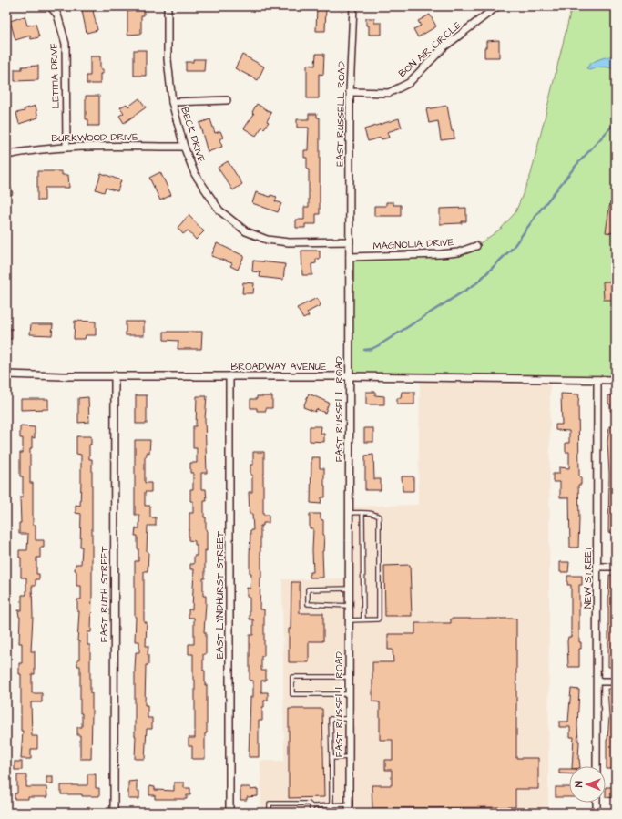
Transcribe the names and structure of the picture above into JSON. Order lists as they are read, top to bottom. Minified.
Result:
{"streets":{"street":["BON AIR CIRCLE","LETITIA DRIVE","EAST RUSSELL ROAD","BECK DRIVE","BURKWOOD DRIVE","MAGNOLIA DRIVE","BROADWAY AVENUE","NEW STREET","EAST RUTH STREET","EAST LYNDHURST STREET"]},"crossings":[["BON AIR CIRCLE","EAST RUSSELL ROAD"],["LETITIA DRIVE","BURKWOOD DRIVE"],["EAST RUSSELL ROAD","BECK DRIVE"],["EAST RUSSELL ROAD","MAGNOLIA DRIVE"],["EAST RUSSELL ROAD","BROADWAY AVENUE"],["BECK DRIVE","BURKWOOD DRIVE"],["BROADWAY AVENUE","NEW STREET"],["BROADWAY AVENUE","EAST RUTH STREET"],["BROADWAY AVENUE","EAST LYNDHURST STREET"]],"north":"left"}
